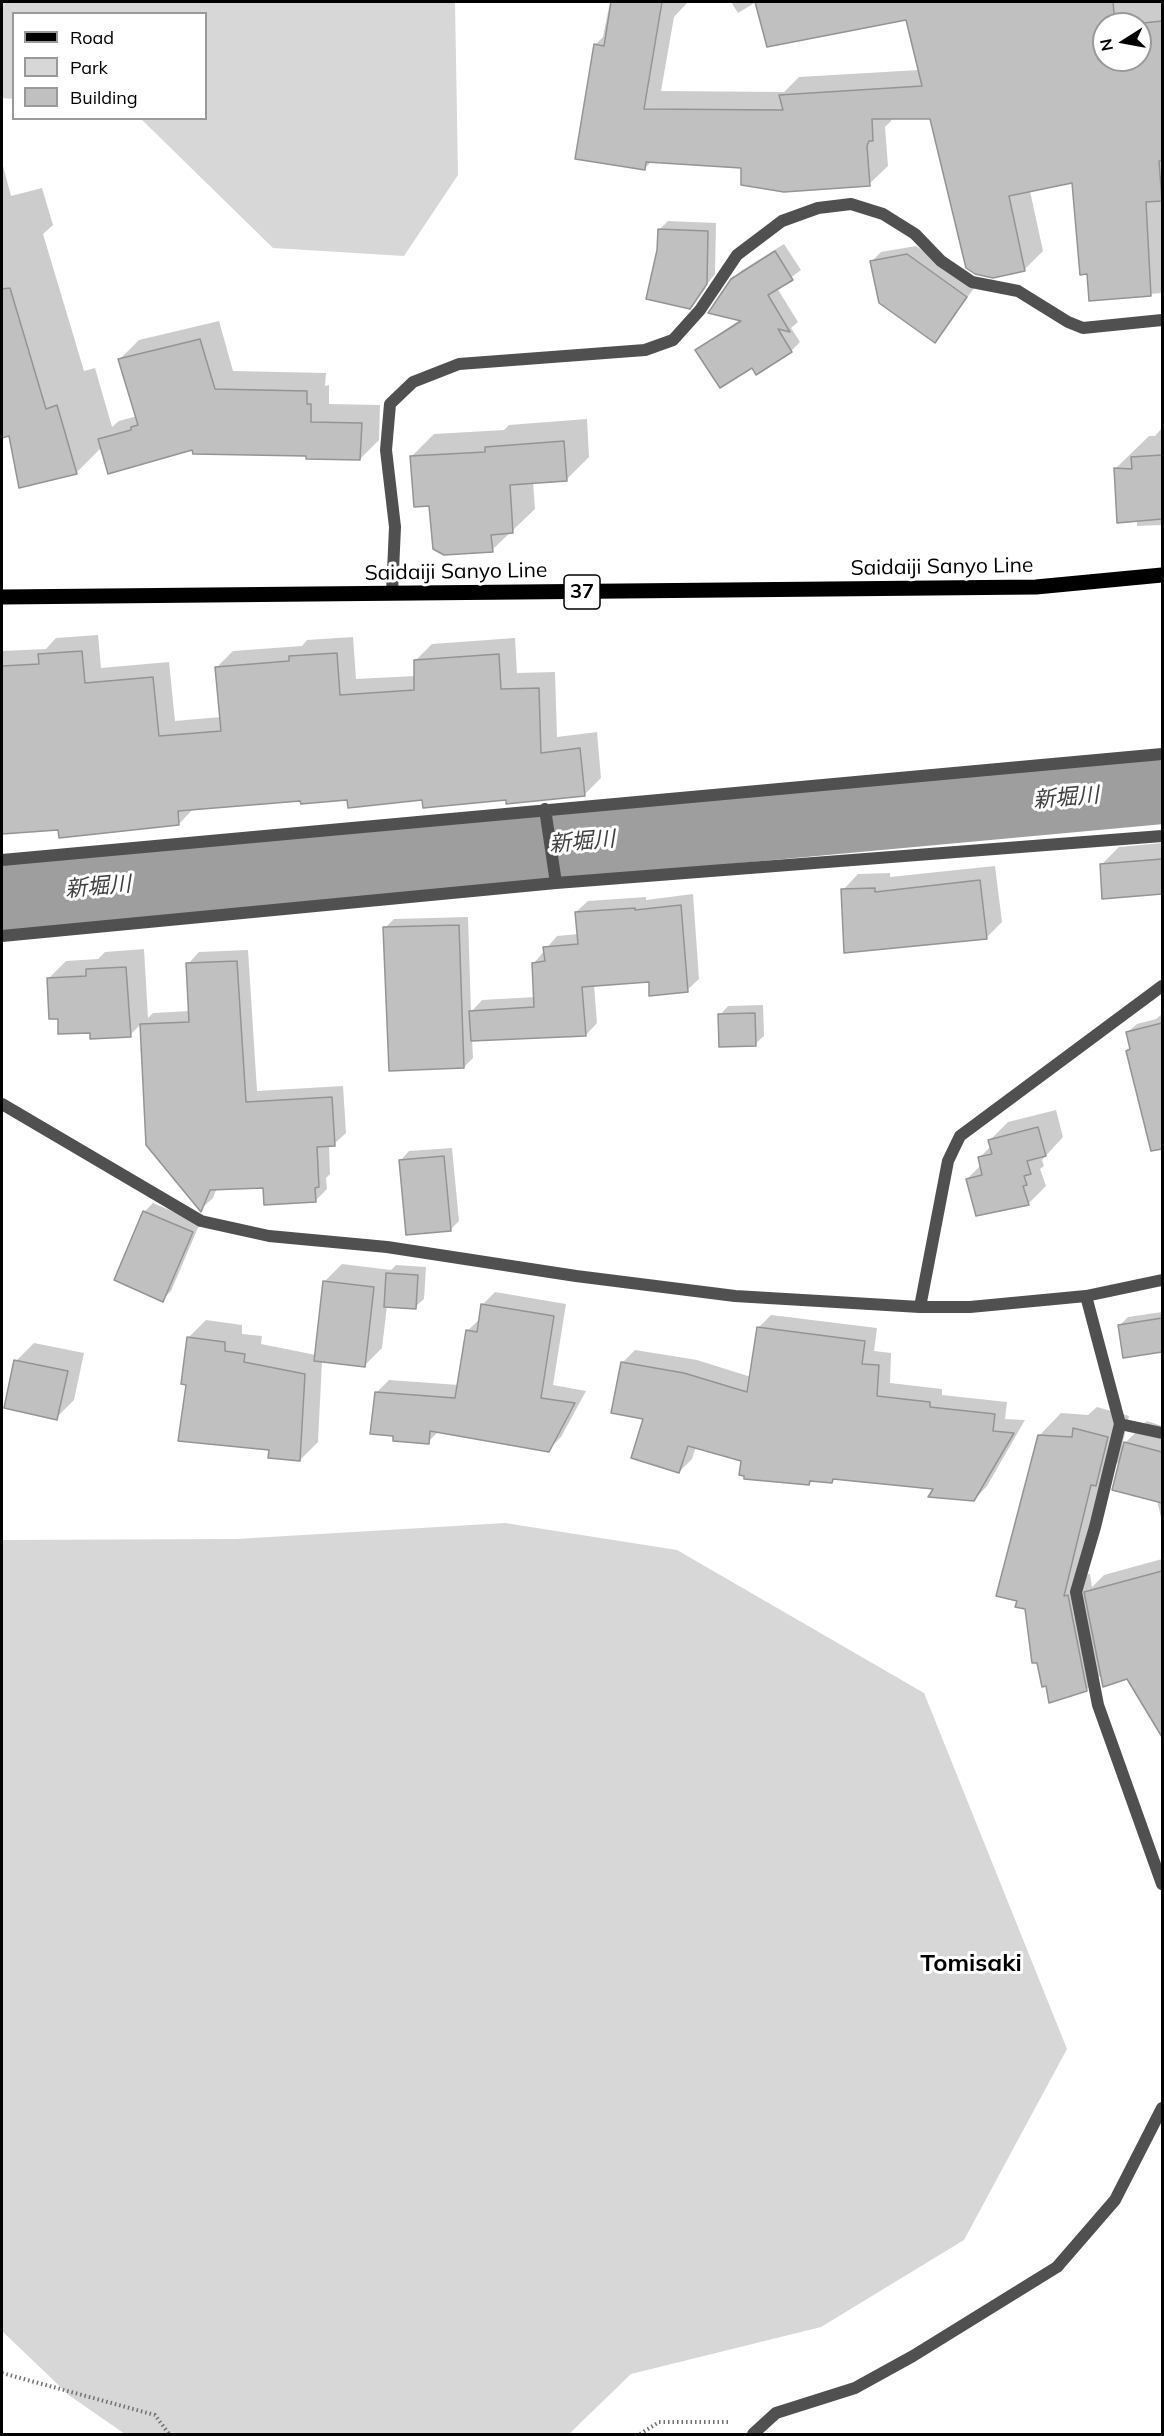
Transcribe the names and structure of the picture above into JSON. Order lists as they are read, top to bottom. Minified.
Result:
{"streets":{"main road":["Saidaiji Sanyo Line","37"]},"districts":["Tomisaki"],"water":["新堀川"],"legend":["Road","Park","Building"],"north":"left"}
